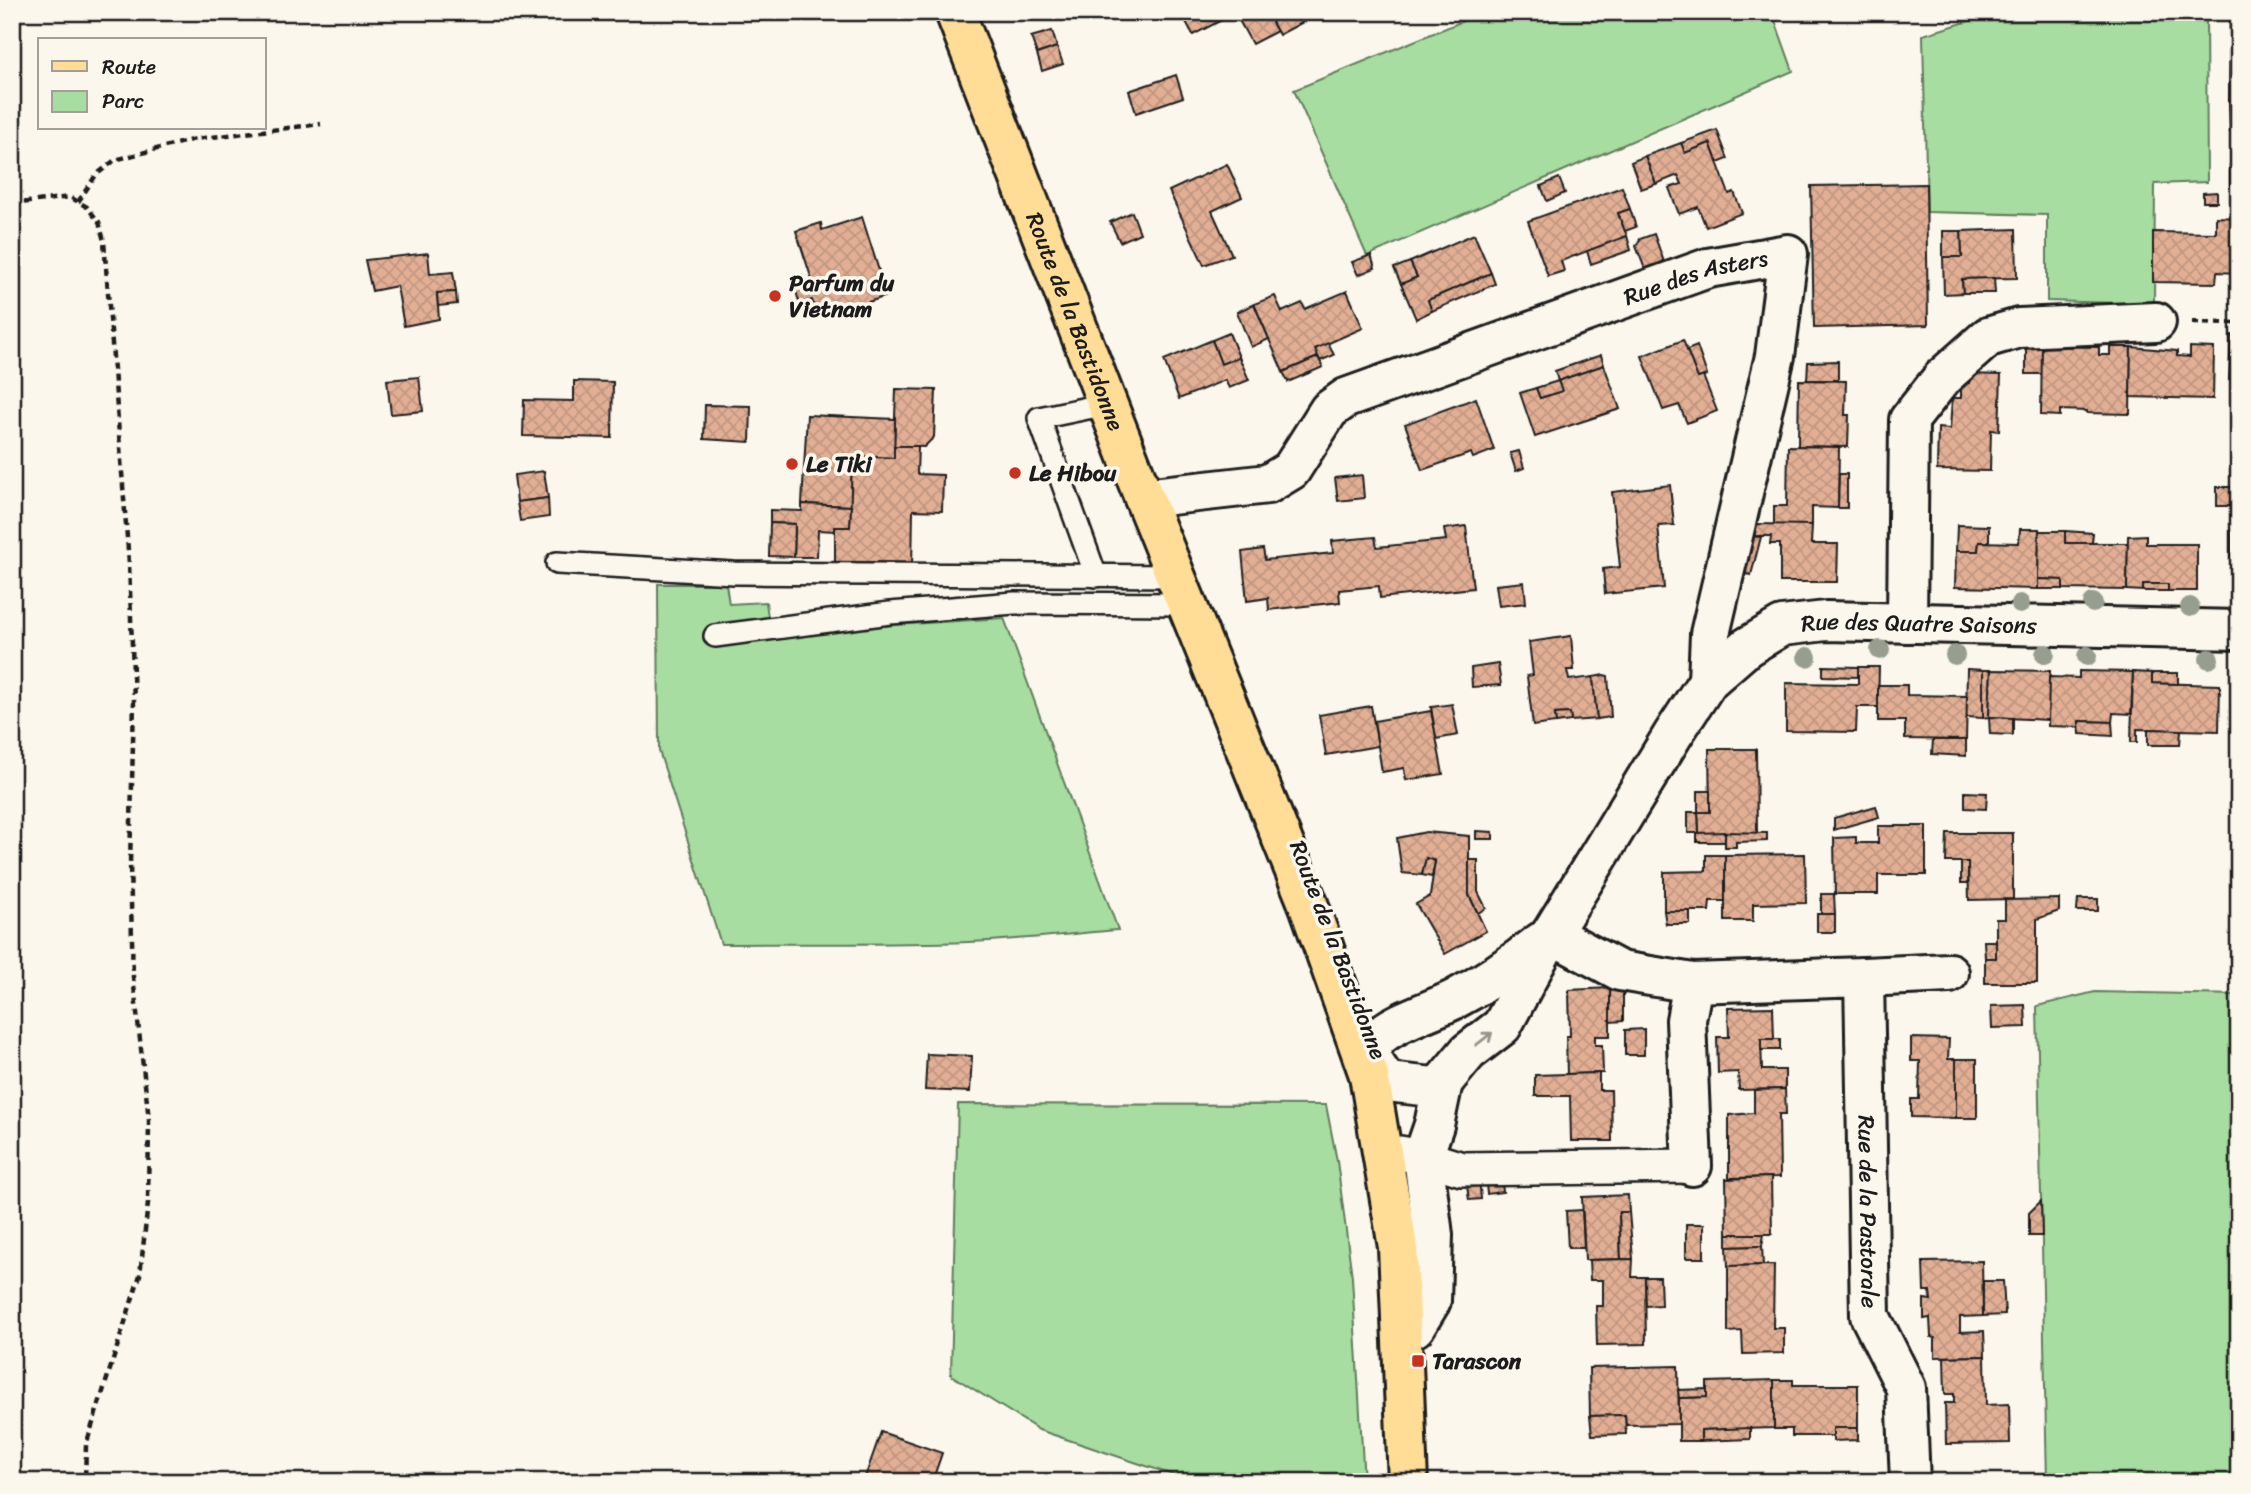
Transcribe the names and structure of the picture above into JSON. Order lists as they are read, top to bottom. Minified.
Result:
{"streets":{"main road":["Route de la Bastidonne"],"street":["Rue des Asters","Rue des Quatre Saisons","Rue de la Pastorale"]},"crossings":[["Rue des Asters","Route de la Bastidonne"],["Rue des Asters","Rue des Quatre Saisons"],["Route de la Bastidonne","Rue des Quatre Saisons"]],"places":{"other":["Parfum du Vietnam","Le Tiki","Le Hibou"],"transit":["Tarascon"]},"legend":["Route","Parc"]}
